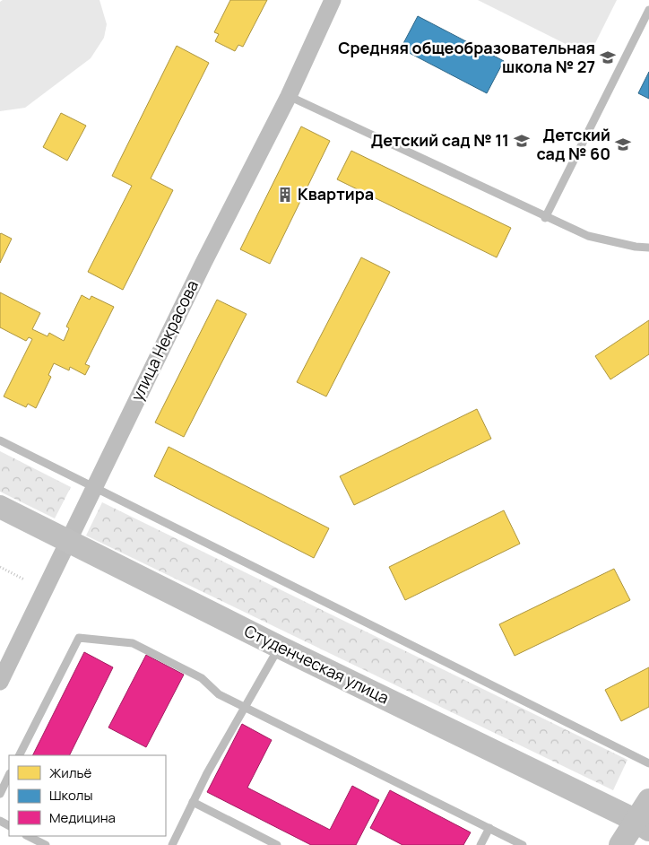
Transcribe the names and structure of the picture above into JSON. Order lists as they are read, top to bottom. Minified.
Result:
{"streets":{"main road":["Студенческая улица"],"street":["улица Некрасова"]},"crossings":[["улица Некрасова","Студенческая улица"]],"places":{"school or university":["Средняя общеобразовательная школа № 27","Детский сад № 11","Детский сад № 60"],"building":["Квартира"]},"legend":["Жильё","Школы","Медицина"]}
